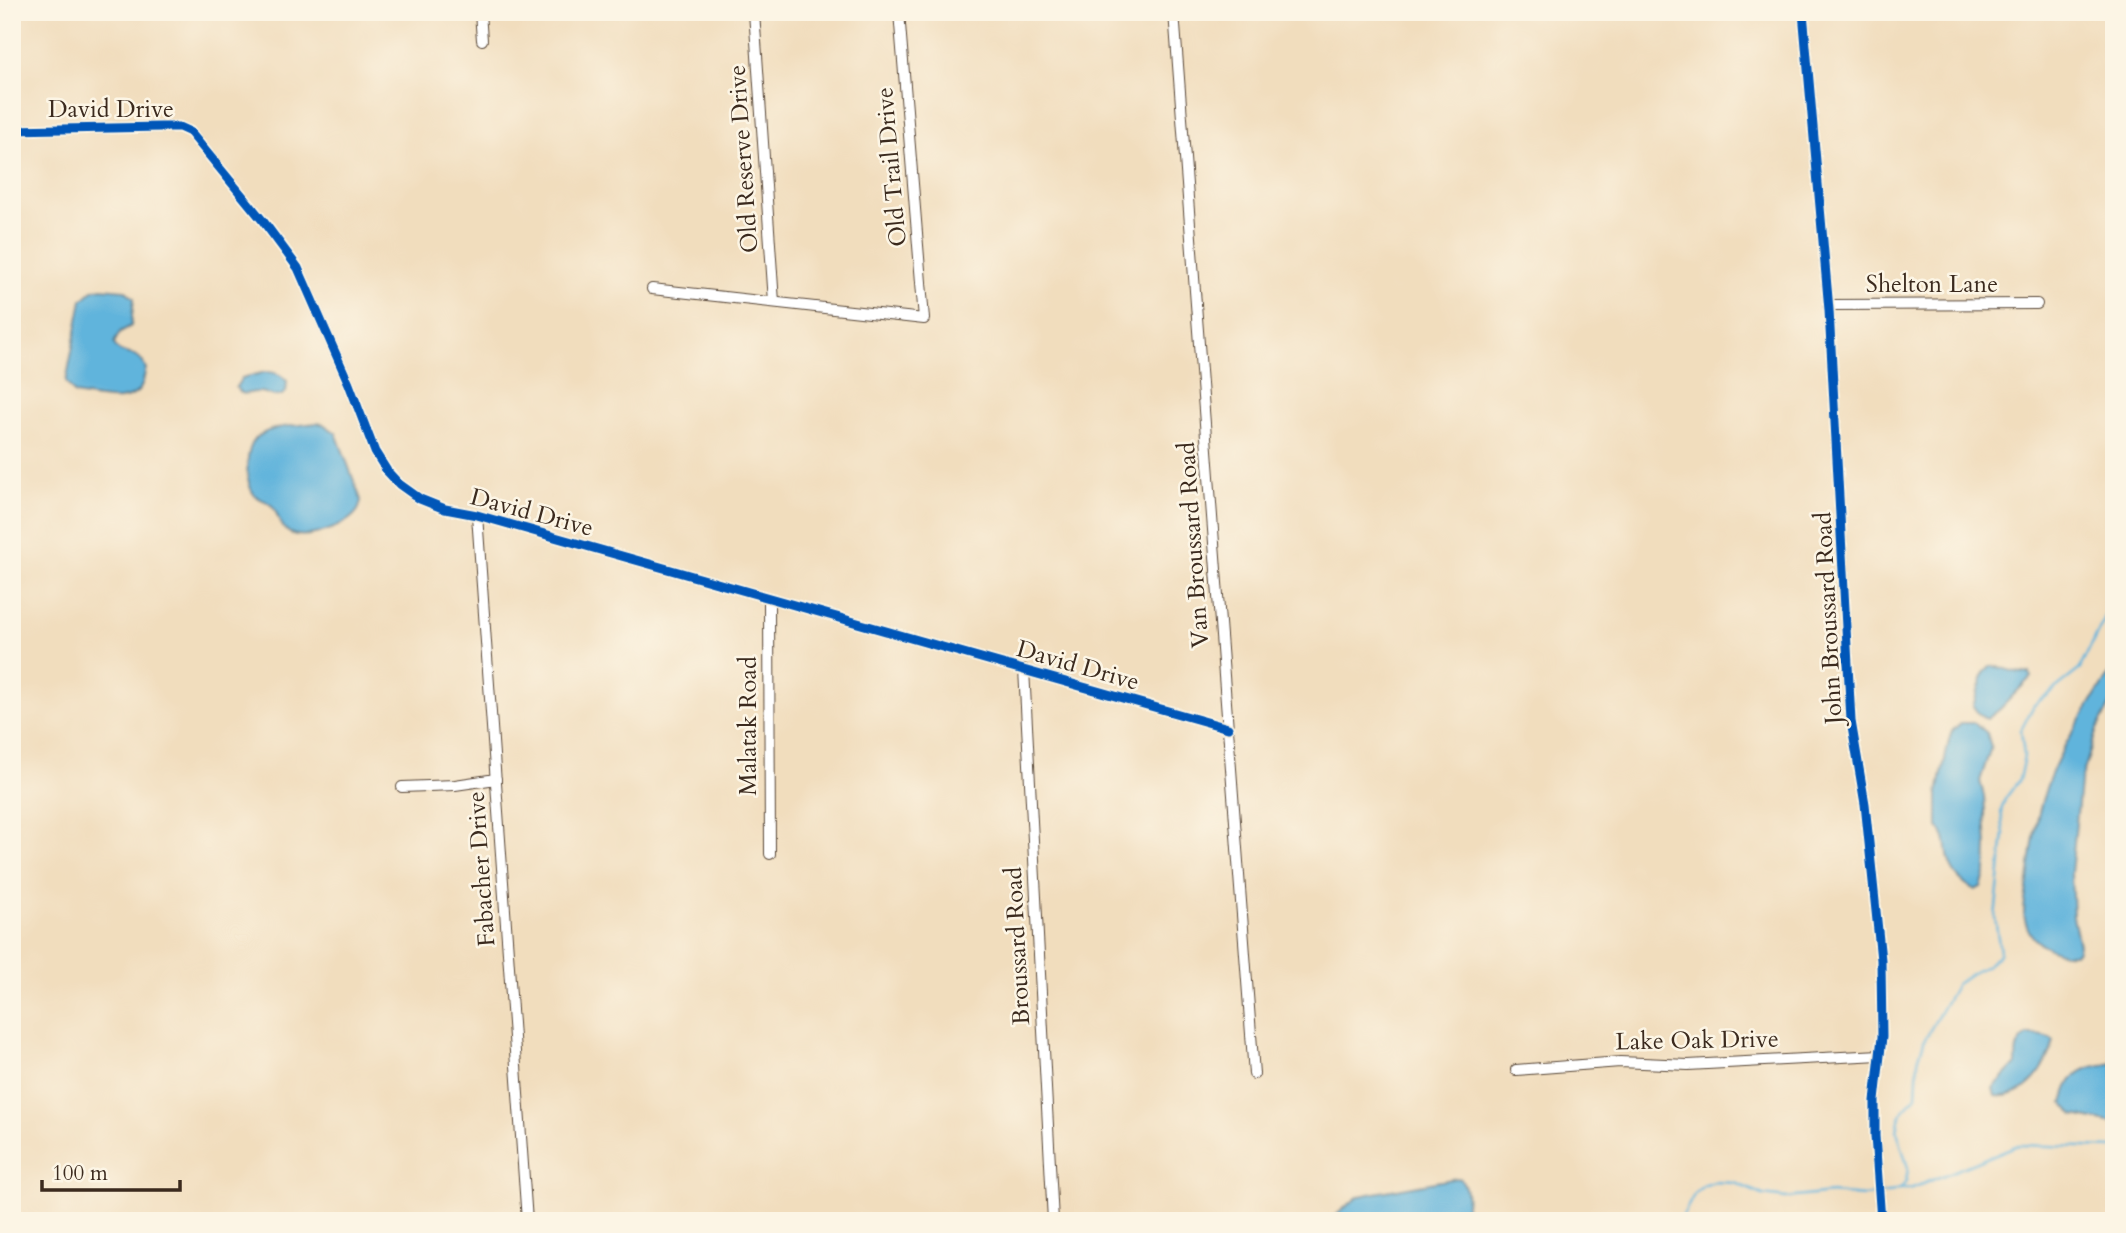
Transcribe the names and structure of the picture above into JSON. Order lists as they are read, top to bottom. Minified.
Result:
{"streets":{"street":["David Drive","Old Reserve Drive","Old Trail Drive","Shelton Lane","Van Broussard Road","John Broussard Road","Malatak Road","Fabacher Drive","Broussard Road","Lake Oak Drive"]},"crossings":[["David Drive","Van Broussard Road"],["David Drive","Malatak Road"],["David Drive","Fabacher Drive"],["David Drive","Broussard Road"],["Old Reserve Drive","Old Trail Drive"],["Shelton Lane","John Broussard Road"],["John Broussard Road","Lake Oak Drive"]],"scale_bar":"100 m"}
